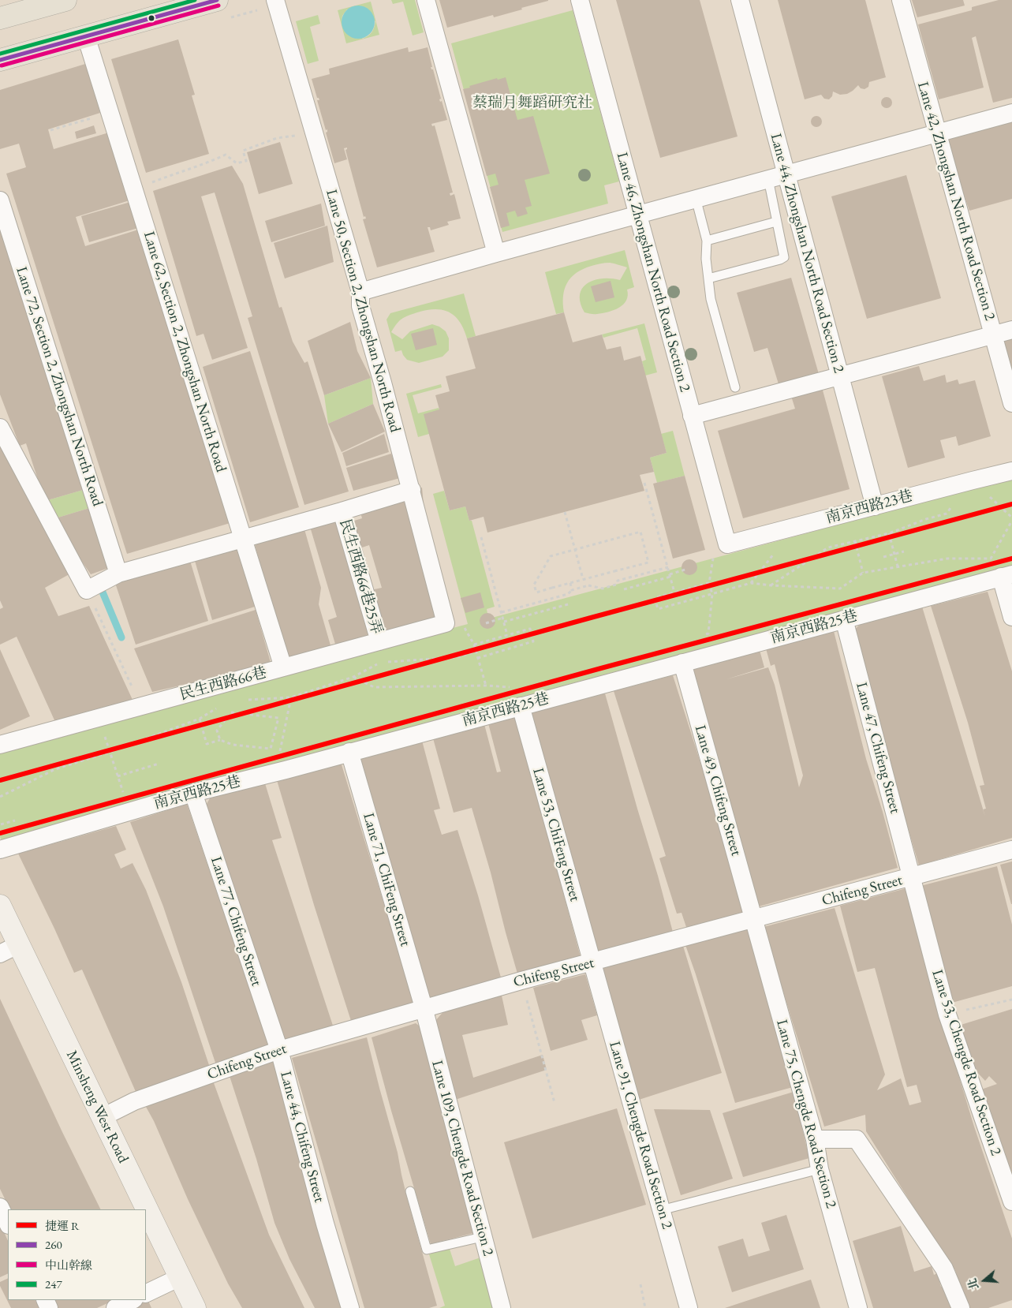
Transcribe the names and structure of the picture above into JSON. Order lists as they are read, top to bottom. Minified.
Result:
{"streets":{"street":["Lane 42, Zhongshan North Road Section 2","Lane 44, Zhongshan North Road Section 2","Lane 46, Zhongshan North Road Section 2","Lane 50, Section 2, Zhongshan North Road","Lane 62, Section 2, Zhongshan North Road","Lane 72, Section 2, Zhongshan North Road","南京西路23巷","民生西路66巷25弄","南京西路25巷","民生西路66巷","Lane 47, Chifeng Street","Lane 49, Chifeng Street","Lane 53, ChiFeng Street","Lane 71, ChiFeng Street","Chifeng Street","Lane 77, Chifeng Street","Lane 53, Chengde Road Section 2","Minsheng West Road","Lane 75, Chengde Road Section 2","Lane 91, Chengde Road Section 2","Lane 44, Chifeng Street","Lane 109, Chengde Road Section 2"]},"crossings":[["Lane 44, Zhongshan North Road Section 2","南京西路23巷"],["Lane 46, Zhongshan North Road Section 2","南京西路23巷"],["Lane 50, Section 2, Zhongshan North Road","民生西路66巷"],["Lane 62, Section 2, Zhongshan North Road","民生西路66巷"],["民生西路66巷25弄","民生西路66巷"],["南京西路25巷","Lane 47, Chifeng Street"],["南京西路25巷","Lane 49, Chifeng Street"],["南京西路25巷","Lane 53, ChiFeng Street"],["南京西路25巷","Lane 71, ChiFeng Street"],["南京西路25巷","Lane 77, Chifeng Street"],["Lane 47, Chifeng Street","Chifeng Street"],["Lane 47, Chifeng Street","Lane 53, Chengde Road Section 2"],["Lane 49, Chifeng Street","Chifeng Street"],["Lane 49, Chifeng Street","Lane 75, Chengde Road Section 2"],["Lane 53, ChiFeng Street","Chifeng Street"],["Lane 53, ChiFeng Street","Lane 91, Chengde Road Section 2"],["Lane 71, ChiFeng Street","Chifeng Street"],["Lane 71, ChiFeng Street","Lane 109, Chengde Road Section 2"],["Chifeng Street","Lane 77, Chifeng Street"],["Chifeng Street","Lane 53, Chengde Road Section 2"],["Chifeng Street","Minsheng West Road"],["Chifeng Street","Lane 75, Chengde Road Section 2"],["Chifeng Street","Lane 91, Chengde Road Section 2"],["Chifeng Street","Lane 44, Chifeng Street"],["Chifeng Street","Lane 109, Chengde Road Section 2"],["Lane 77, Chifeng Street","Lane 44, Chifeng Street"]],"parks":["蔡瑞月舞蹈研究社"],"lines":["transit line 260","transit line 247","transit line 中山幹線","metro line R"],"legend":["捷運 R","260","中山幹線","247"],"north":"left"}
